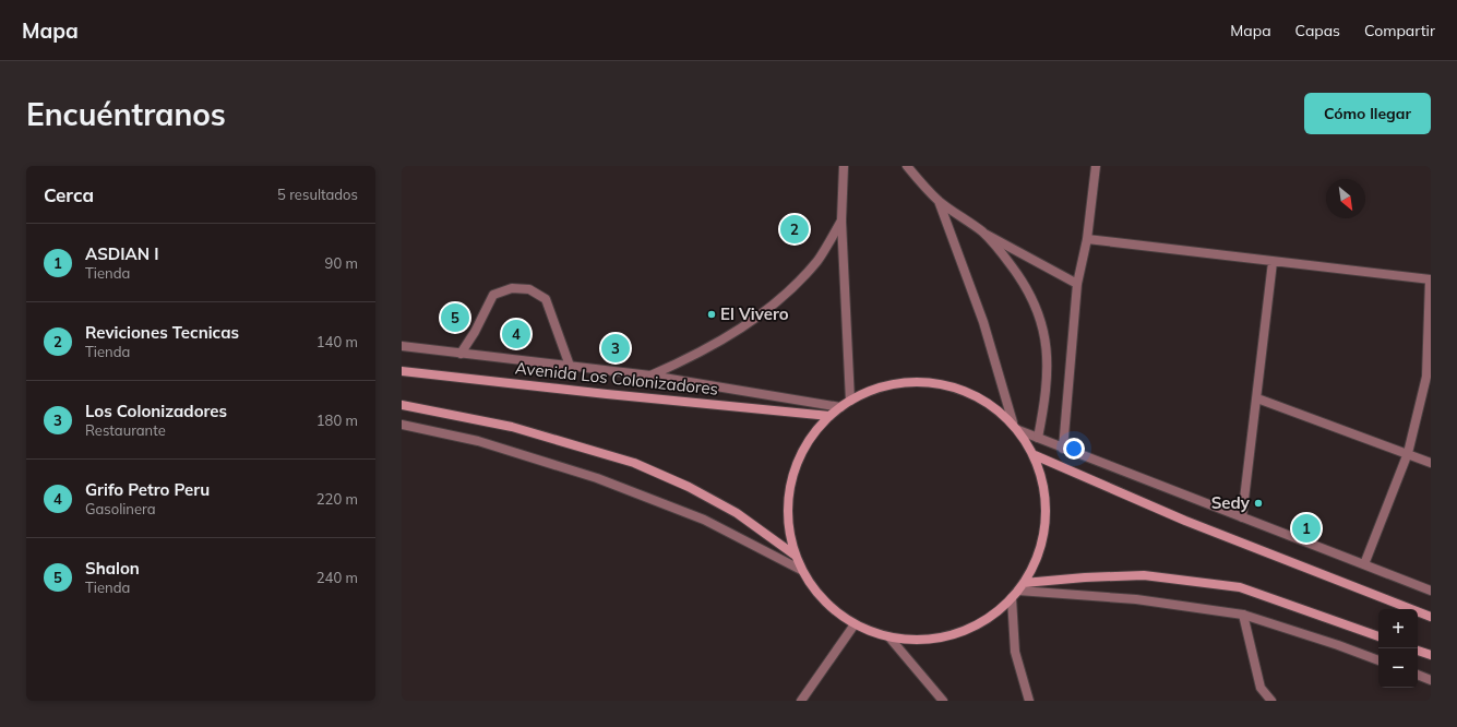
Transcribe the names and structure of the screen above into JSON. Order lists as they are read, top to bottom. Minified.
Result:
{"streets":{"main road":["Avenida Los Colonizadores"]},"places":["El Vivero","Sedy"],"north":"bottom right","page":{"header":"Mapa","nav":["Mapa","Capas","Compartir"],"buttons":"Cómo llegar","title":"Encuéntranos","heading":["Cerca","5 resultados"],"pins":["2","5","4","3","1"],"list":[{"mark":"1","name":"ASDIAN I","note":"Tienda","value":"90 m"},{"mark":"2","name":"Reviciones Tecnicas","note":"Tienda","value":"140 m"},{"mark":"3","name":"Los Colonizadores","note":"Restaurante","value":"180 m"},{"mark":"4","name":"Grifo Petro Peru","note":"Gasolinera","value":"220 m"},{"mark":"5","name":"Shalon","note":"Tienda","value":"240 m"}],"map_buttons":["+","−"]}}
